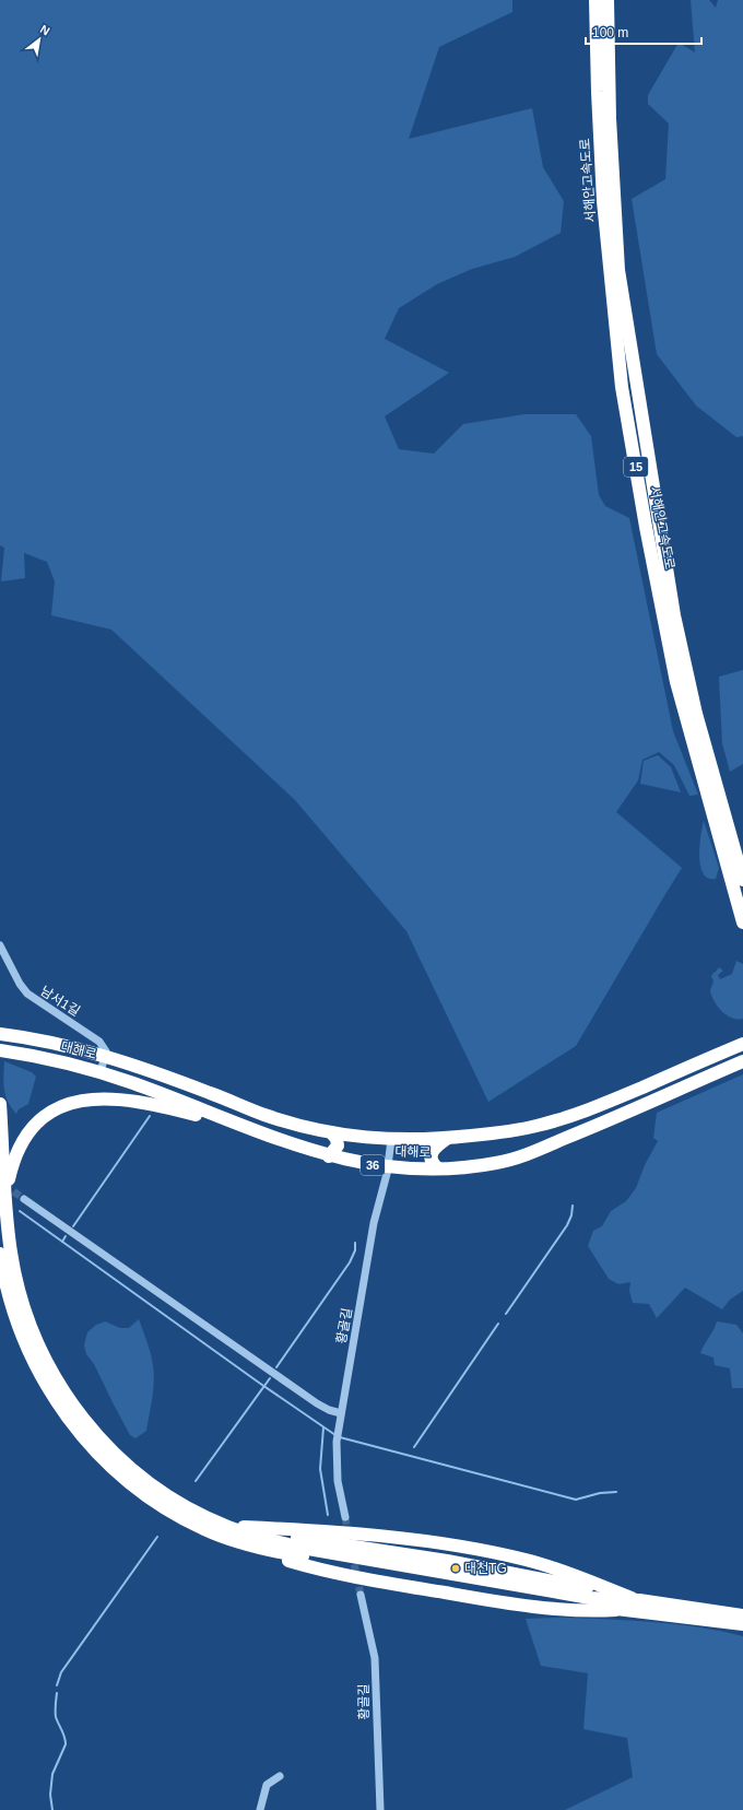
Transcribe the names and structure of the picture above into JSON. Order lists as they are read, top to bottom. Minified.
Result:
{"streets":{"highway":["서해안고속도로","15","대해로","36"],"street":["남서1길","황골길"]},"crossings":[["남서1길","대해로"],["대해로","황골길"]],"places":["대천TG"],"scale_bar":"100 m","north":"top right"}
